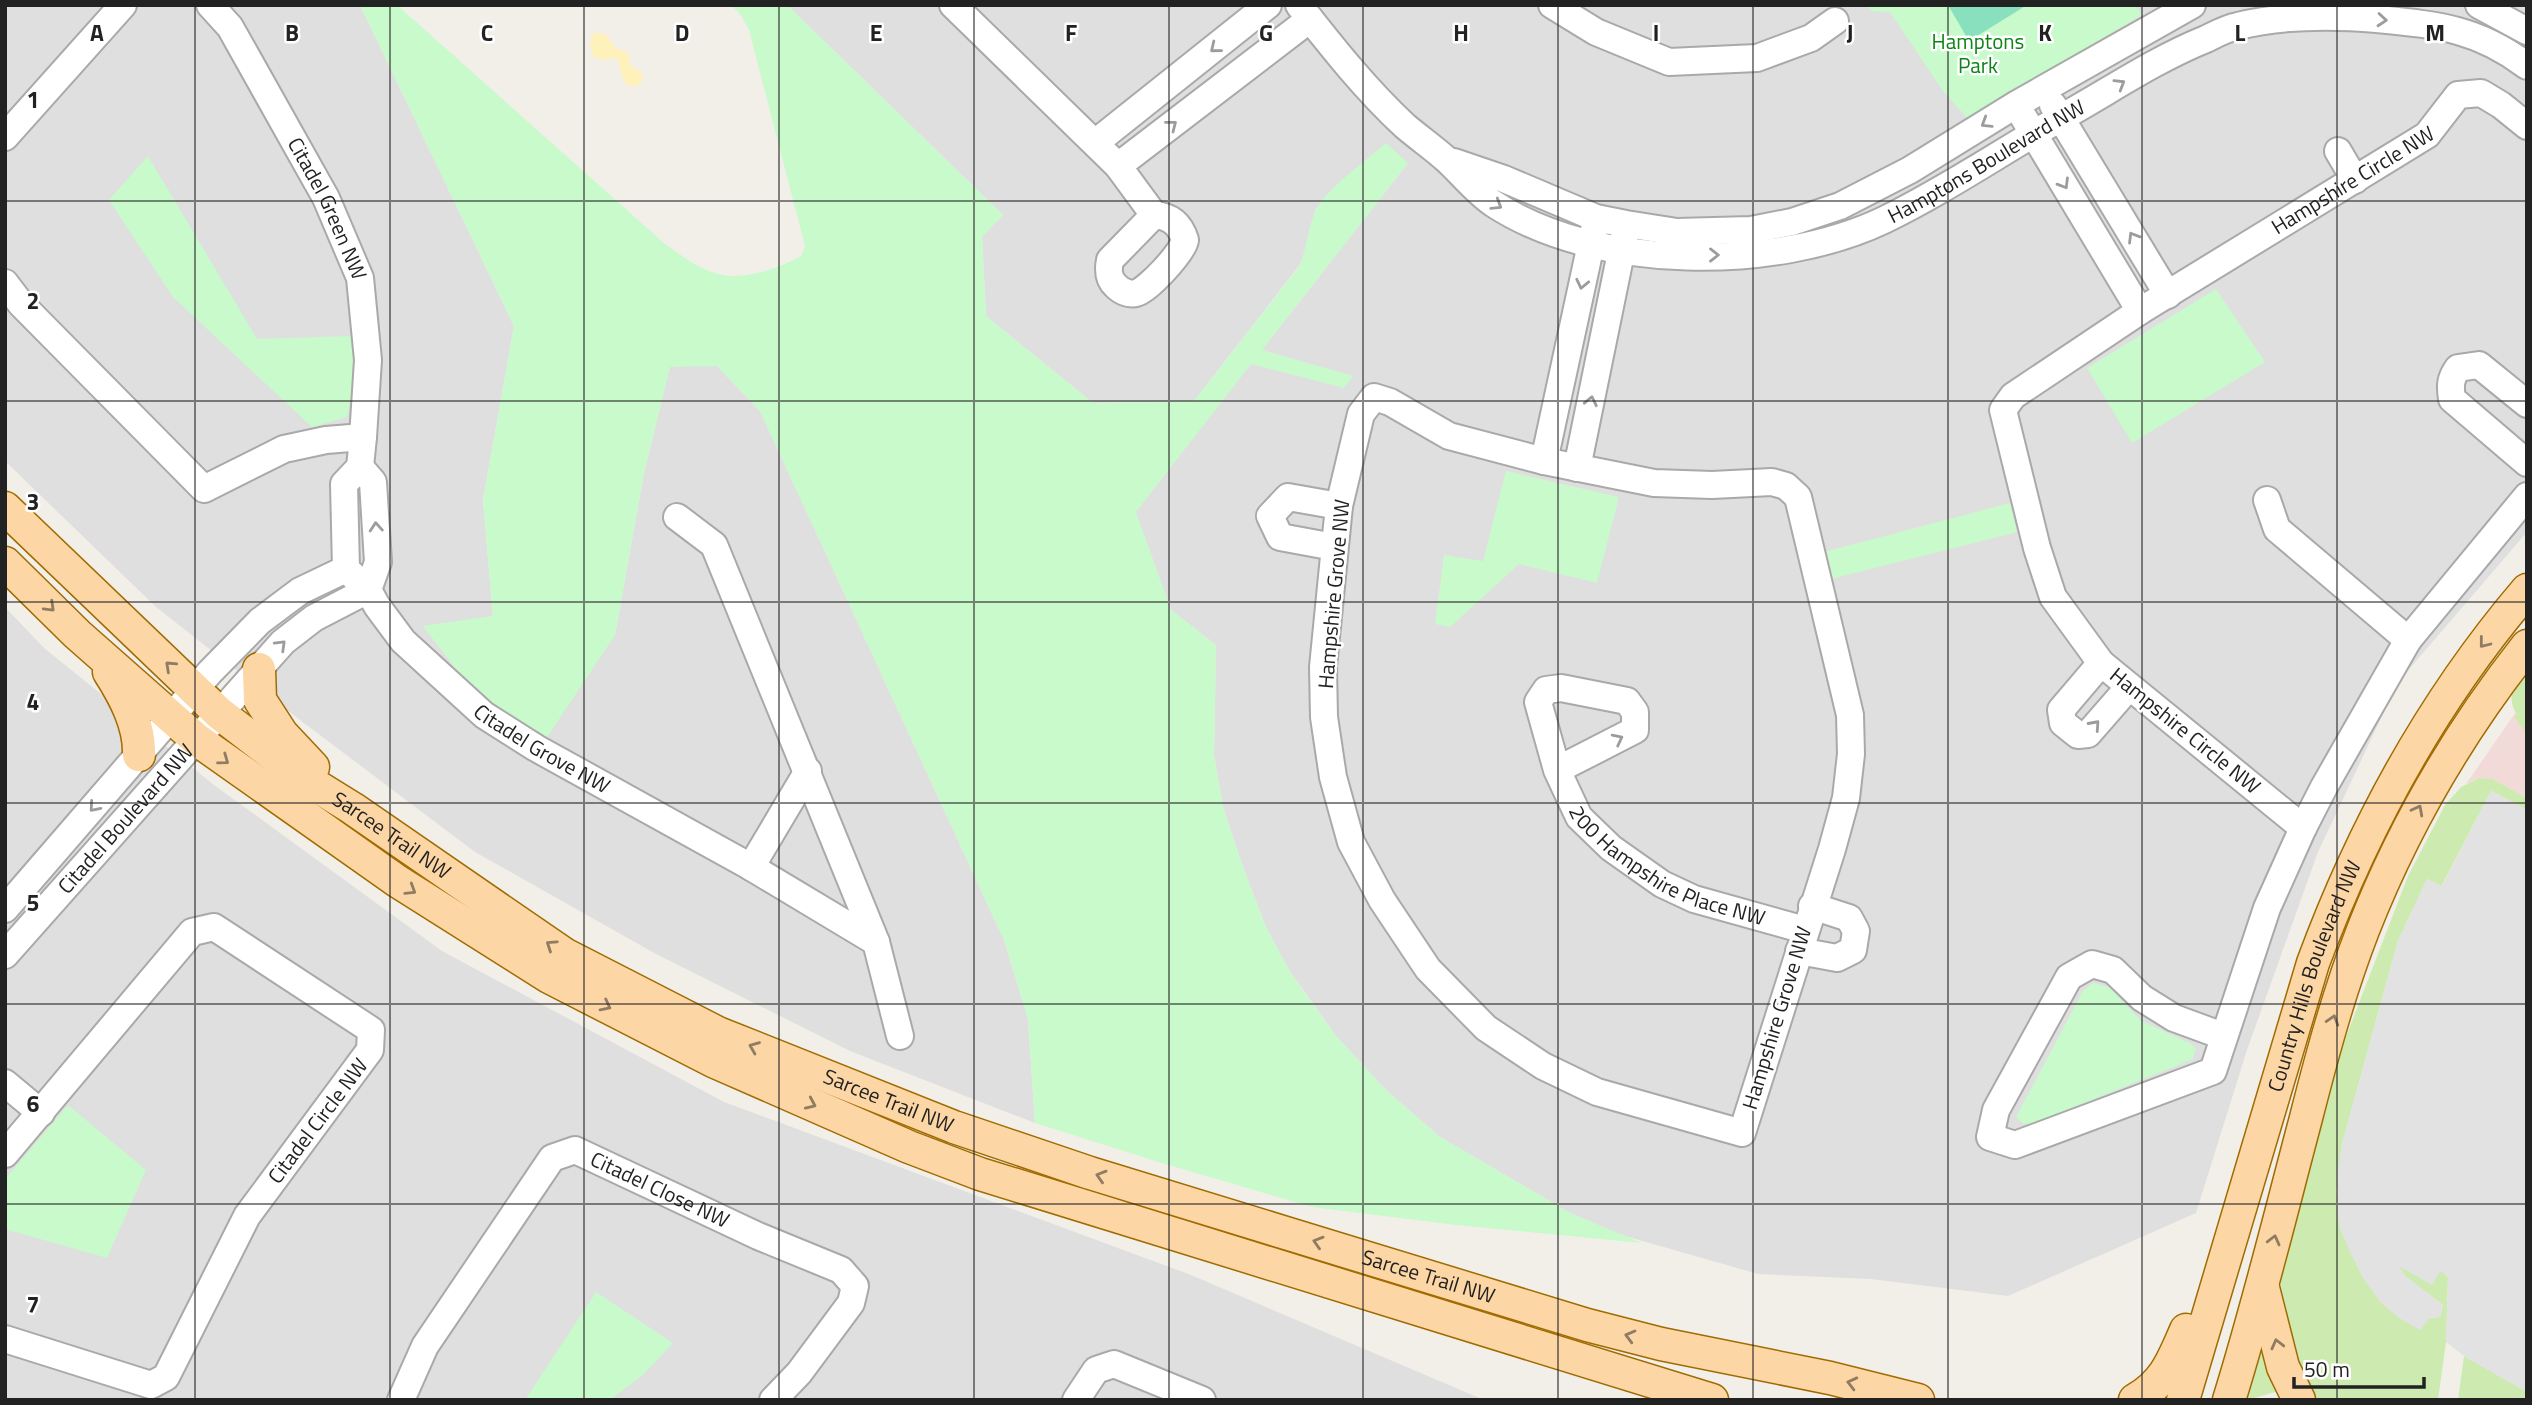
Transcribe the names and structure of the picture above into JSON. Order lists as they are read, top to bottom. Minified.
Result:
{"streets":{"main road":["Sarcee Trail NW","Country Hills Boulevard NW"],"street":["Hamptons Boulevard NW","Hampshire Circle NW","Citadel Green NW","Hampshire Grove NW","Citadel Grove NW","Citadel Boulevard NW","200 Hampshire Place NW","Citadel Circle NW","Citadel Close NW"]},"crossings":[["Hampshire Grove NW","200 Hampshire Place NW"],["Citadel Boulevard NW","Sarcee Trail NW"]],"parks":["Hamptons Park"],"scale_bar":"50 m","grid":{"columns":["A","B","C","D","E","F","G","H","I","J","K","L","M"],"rows":["1","2","3","4","5","6","7"]}}
